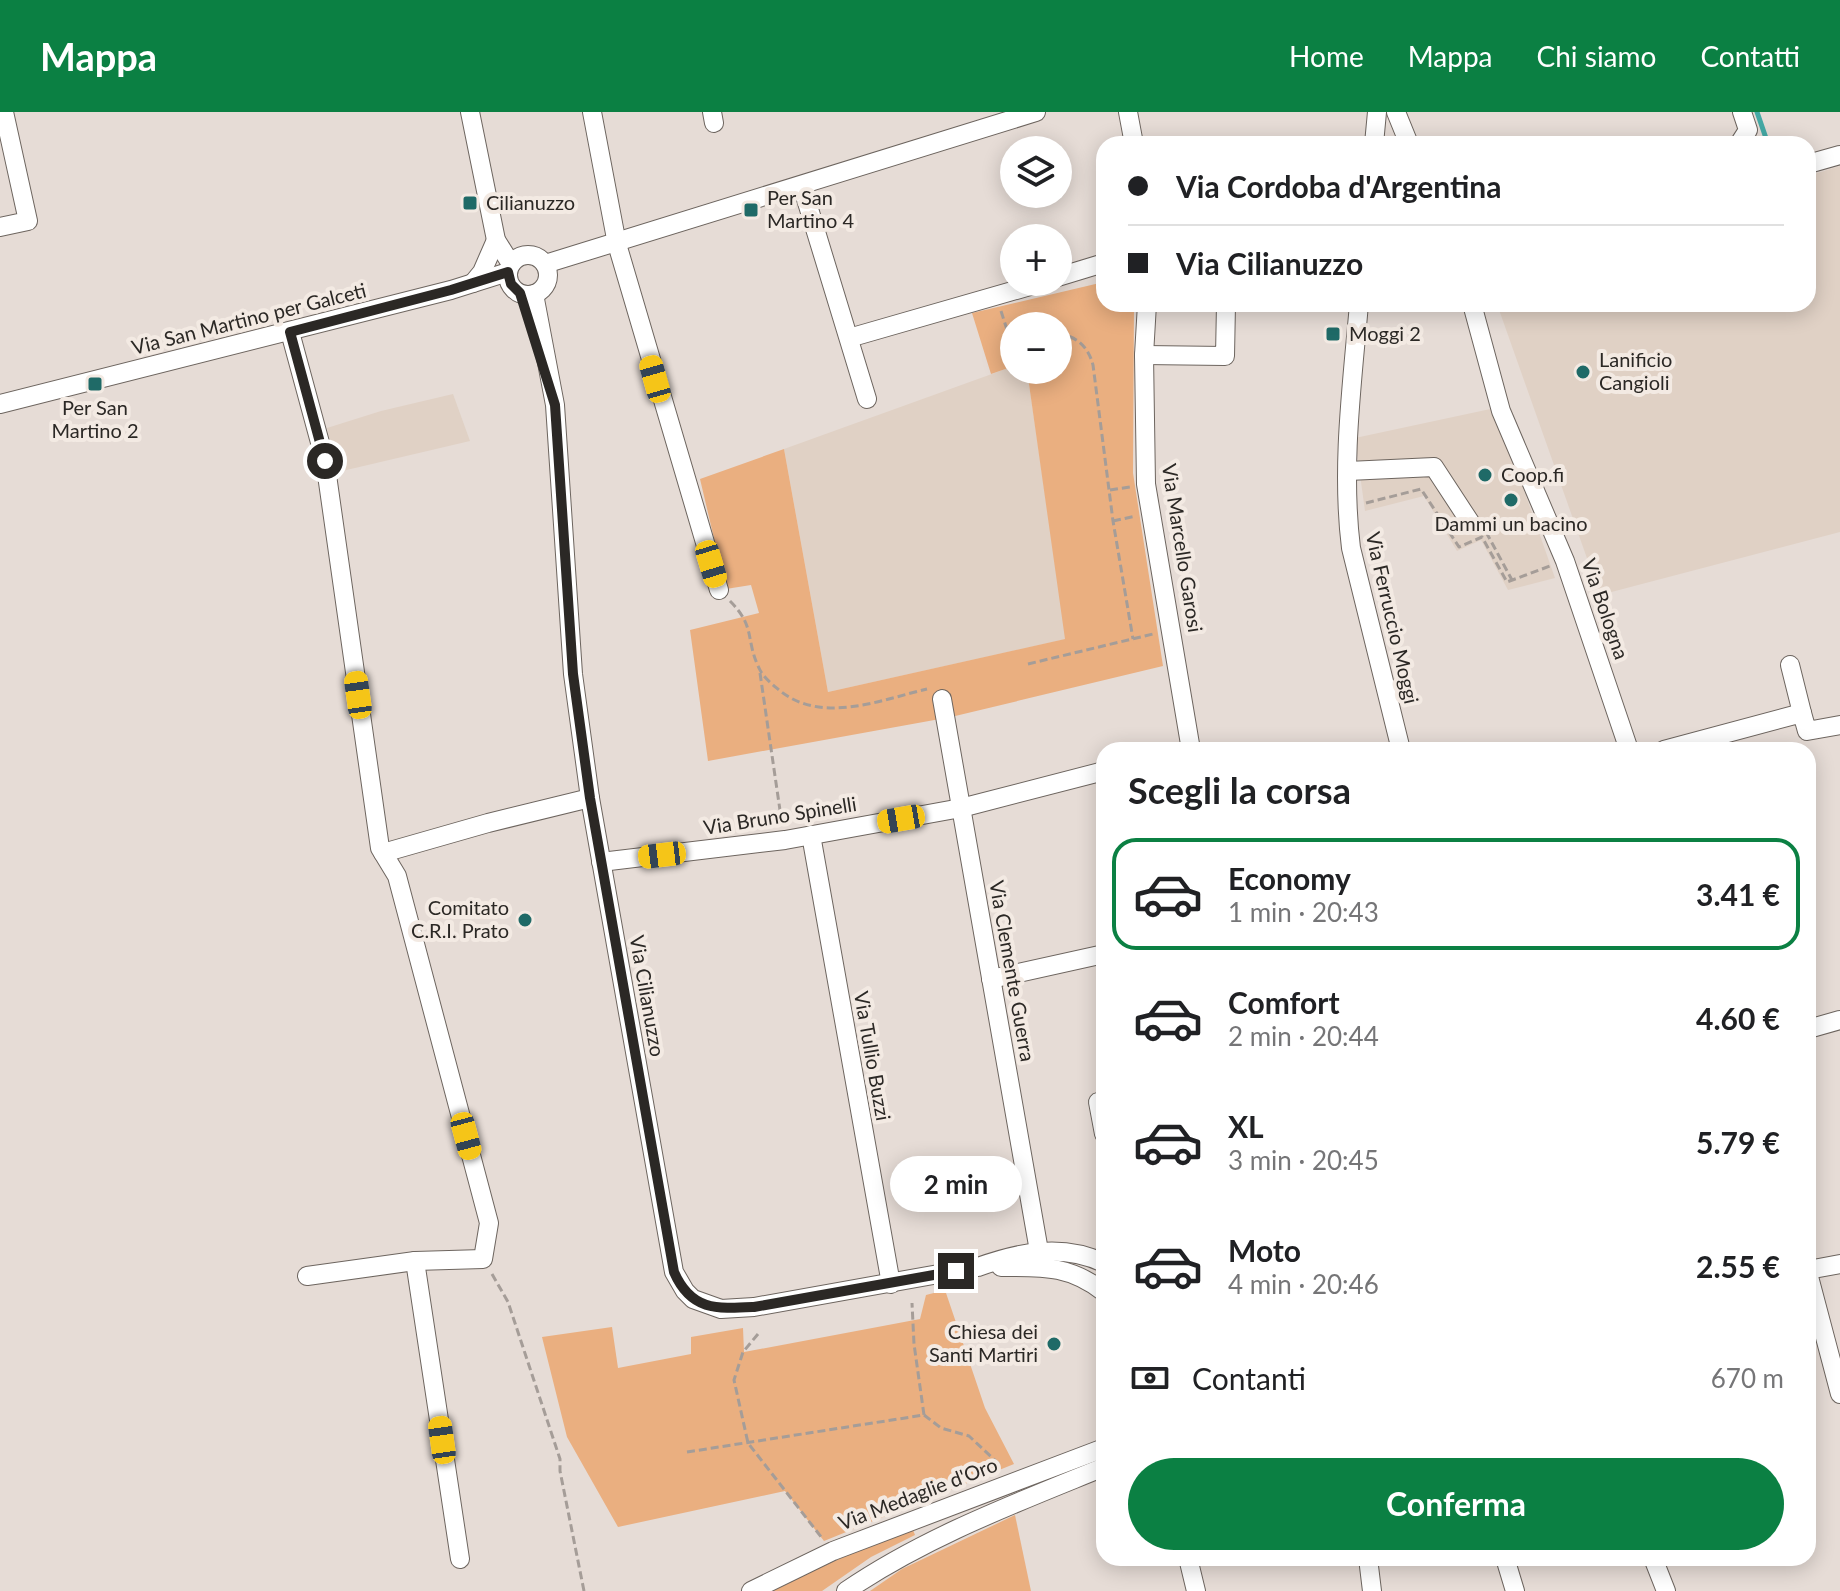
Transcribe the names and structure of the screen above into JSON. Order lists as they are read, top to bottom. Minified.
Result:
{"streets":{"street":["Via San Martino per Galceti","Via Marcello Garosi","Via Bologna","Via Ferruccio Moggi","Via Bruno Spinelli","Via Clemente Guerra","Via Cilianuzzo","Via Tullio Buzzi","Via Medaglie d'Oro"]},"crossings":[["Via San Martino per Galceti","Via Cilianuzzo"],["Via Bruno Spinelli","Via Clemente Guerra"],["Via Bruno Spinelli","Via Cilianuzzo"],["Via Bruno Spinelli","Via Tullio Buzzi"],["Via Clemente Guerra","Via Cilianuzzo"],["Via Cilianuzzo","Via Tullio Buzzi"]],"places":{"transit":["Cilianuzzo","Per San Martino 4","Moggi 2","Per San Martino 2"],"other":["Lanificio Cangioli","Coop.fi","Dammi un bacino","Comitato C.R.I. Prato","Chiesa dei Santi Martiri"]},"page":{"header":"Mappa","nav":["Home","Mappa","Chi siamo","Contatti"],"map_buttons":["+","−"],"banner":["Via Cordoba d'Argentina","Via Cilianuzzo"],"heading":"Scegli la corsa","list":[{"name":"Economy","note":"1 min · 20:43","value":"3.41 €"},{"name":"Comfort","note":"2 min · 20:44","value":"4.60 €"},{"name":"XL","note":"3 min · 20:45","value":"5.79 €"},{"name":"Moto","note":"4 min · 20:46","value":"2.55 €"}],"bubble":"2 min","pay":["Contanti","670 m"],"buttons":"Conferma"}}
